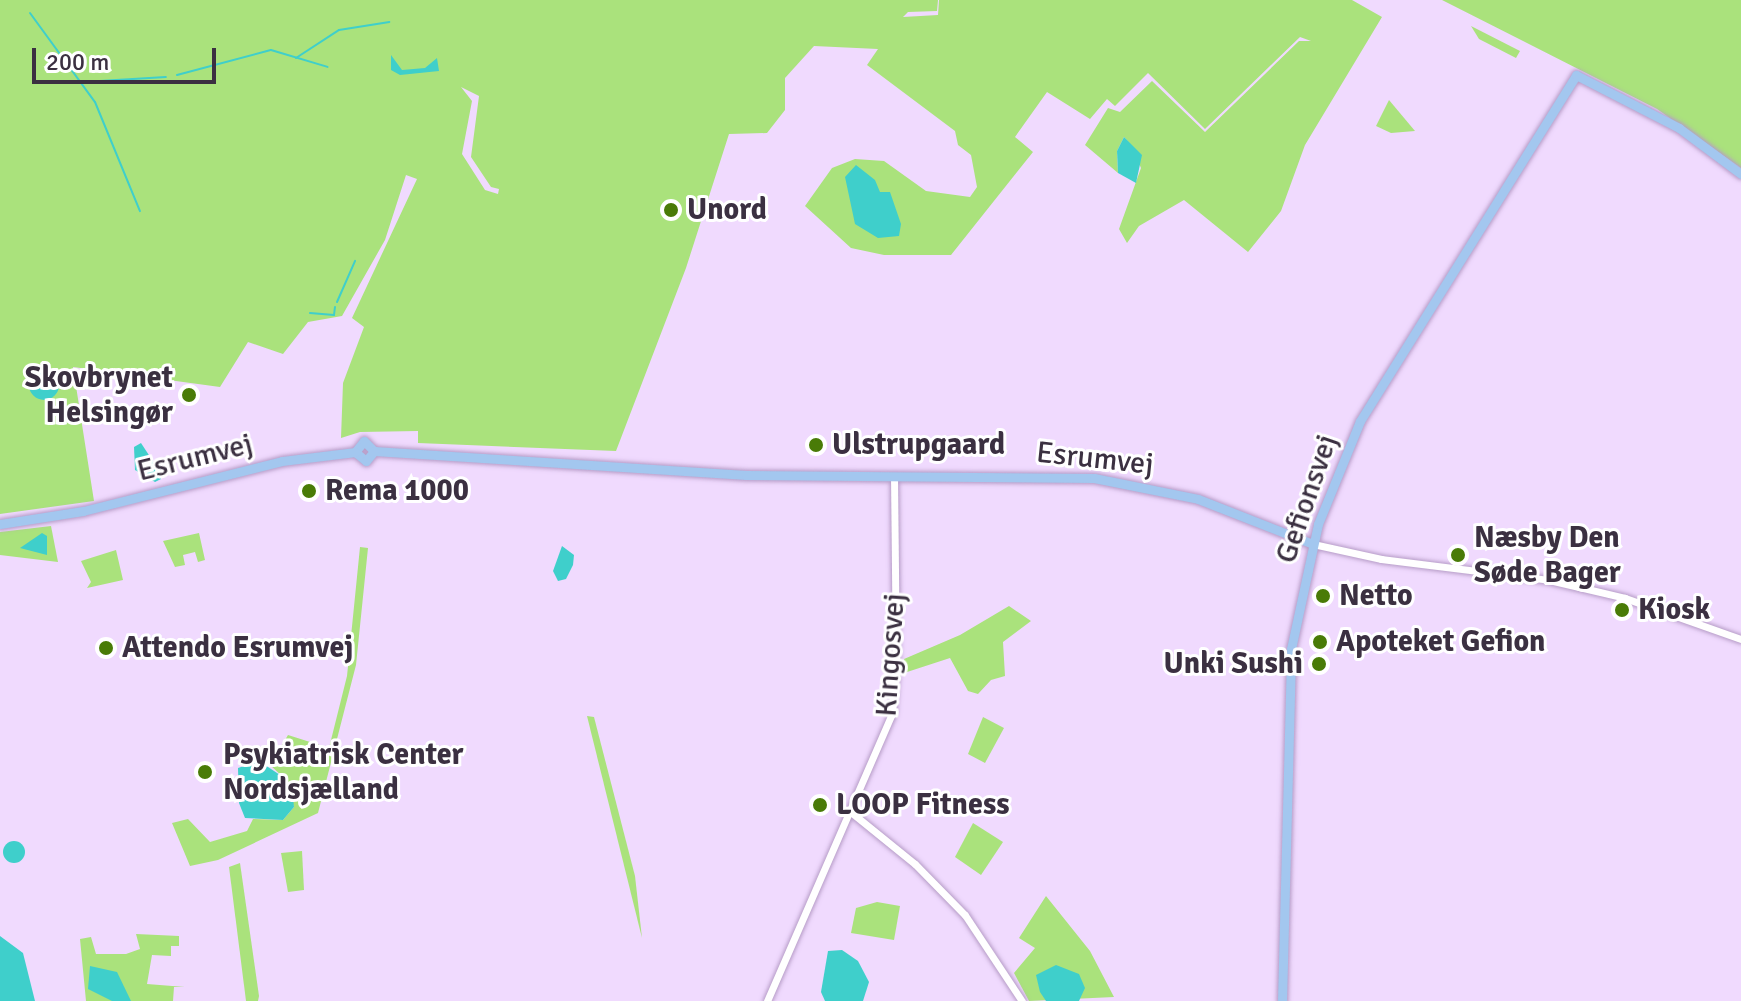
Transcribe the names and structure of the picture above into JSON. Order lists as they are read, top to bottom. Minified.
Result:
{"streets":{"main road":["Esrumvej","Gefionsvej"],"street":["Kingosvej"]},"crossings":[["Esrumvej","Gefionsvej"],["Esrumvej","Kingosvej"]],"places":["Unord","Skovbrynet Helsingør","Ulstrupgaard","Rema 1000","Næsby Den Søde Bager","Netto","Kiosk","Apoteket Gefion","Attendo Esrumvej","Unki Sushi","Psykiatrisk Center Nordsjælland","LOOP Fitness"],"scale_bar":"200 m"}
